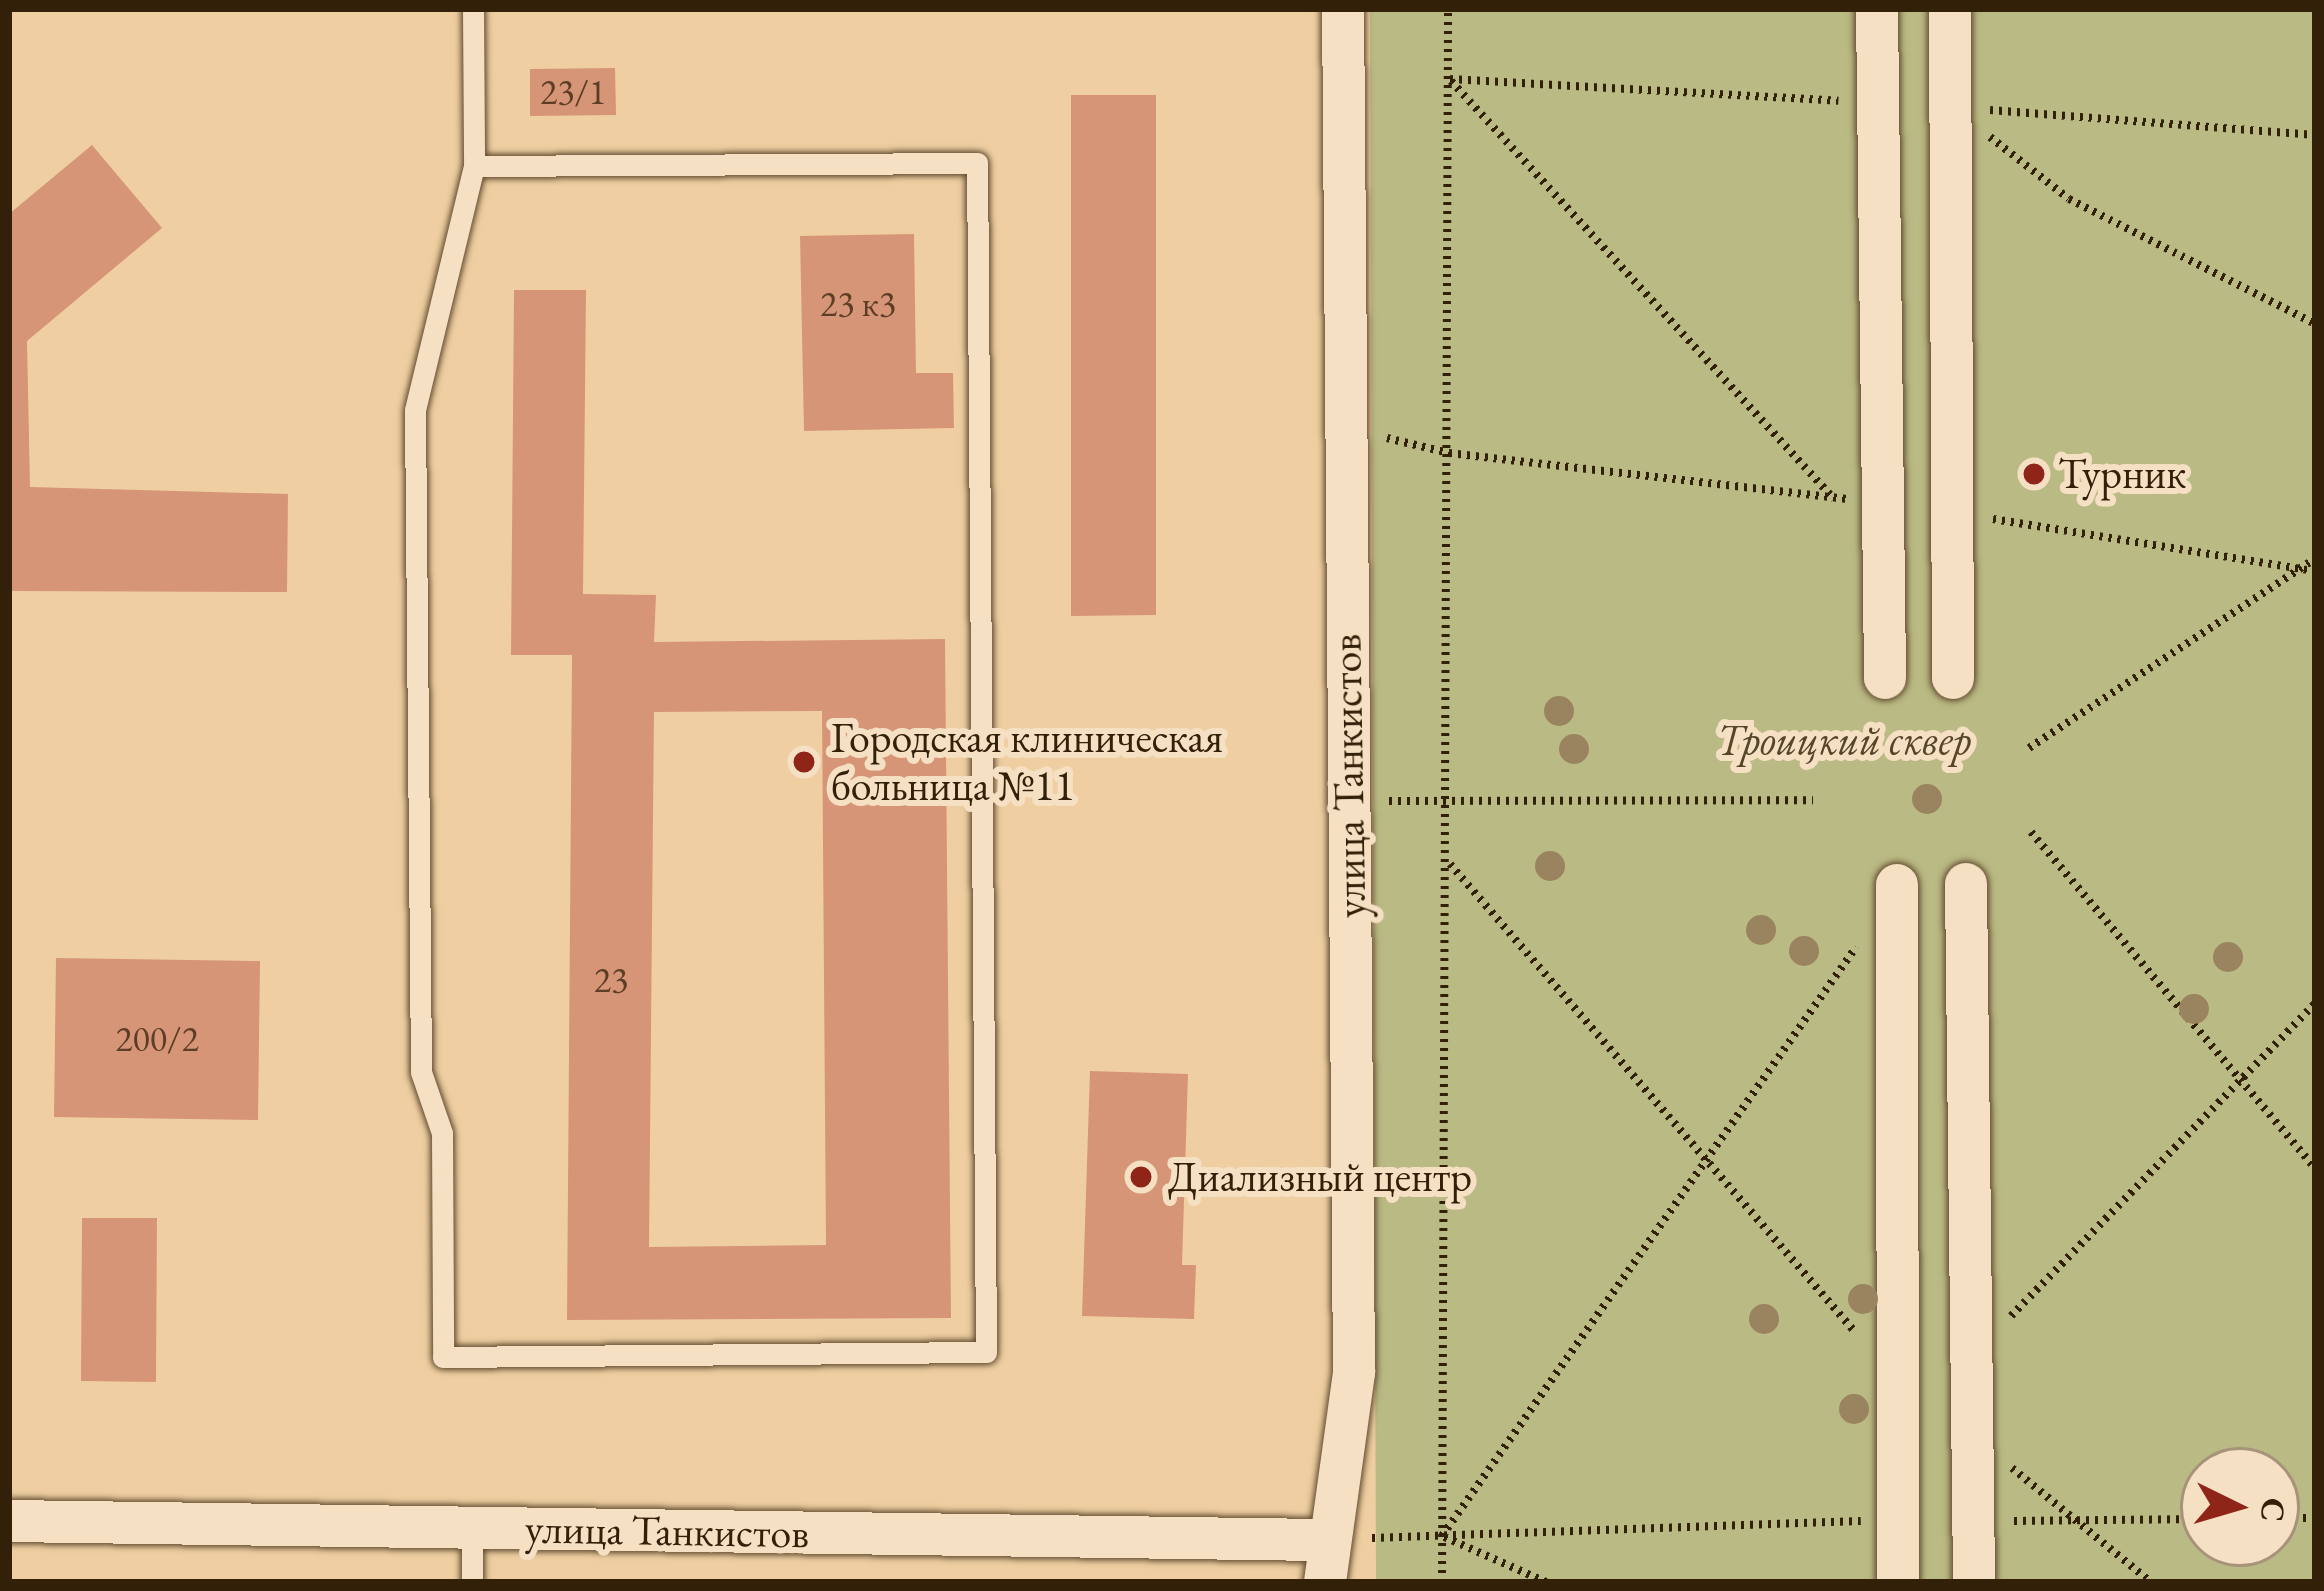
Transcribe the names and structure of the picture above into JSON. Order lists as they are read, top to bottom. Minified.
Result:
{"streets":{"street":["улица Танкистов"]},"parks":["Троицкий сквер"],"places":["Турник","Городская клиническая больница №11","Диализный центр"],"house_numbers":["23/1","23 к3","23","200/2"],"north":"right"}
